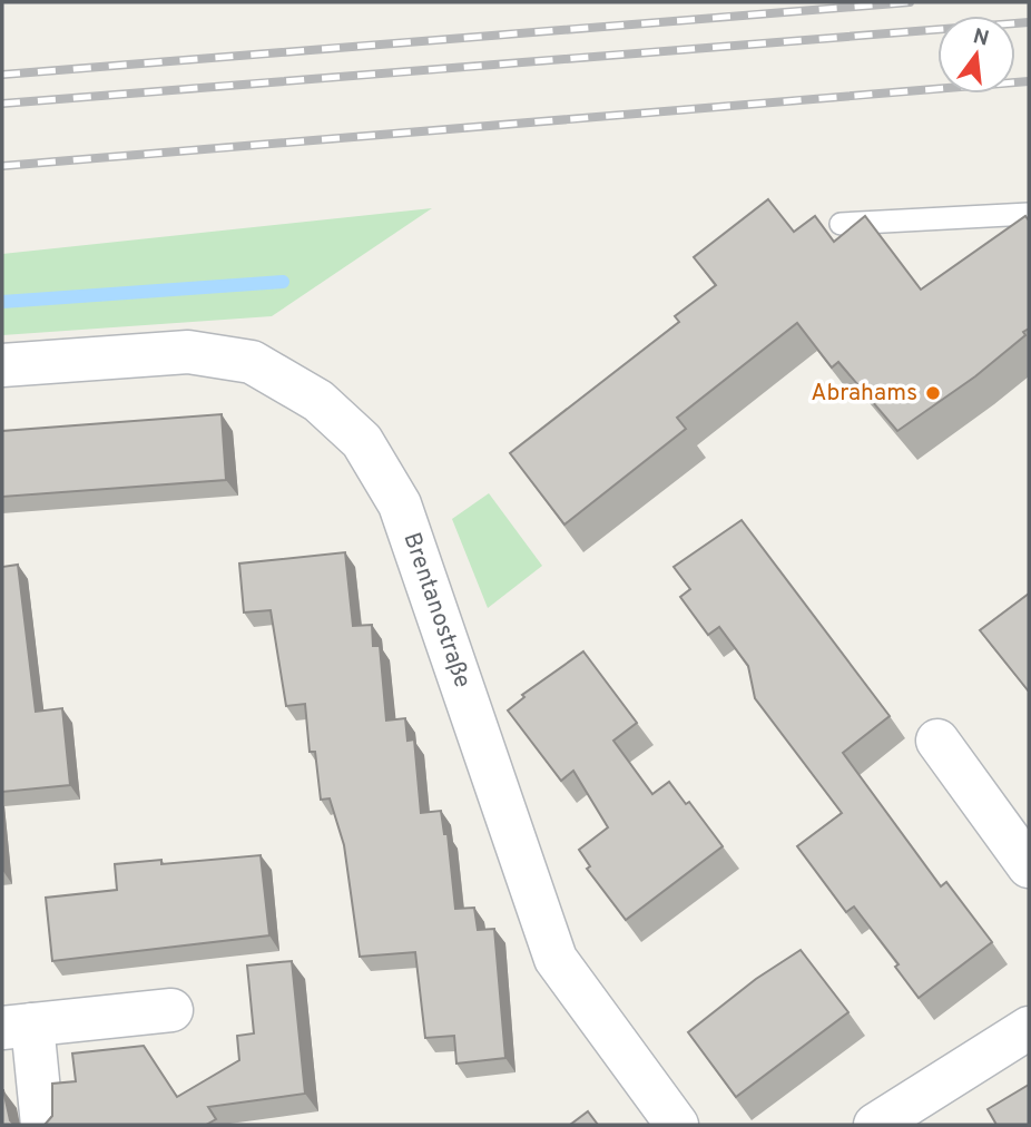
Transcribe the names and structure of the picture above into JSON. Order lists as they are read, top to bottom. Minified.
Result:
{"streets":{"street":["Brentanostraße"]},"places":["Abrahams"],"north":"top"}
